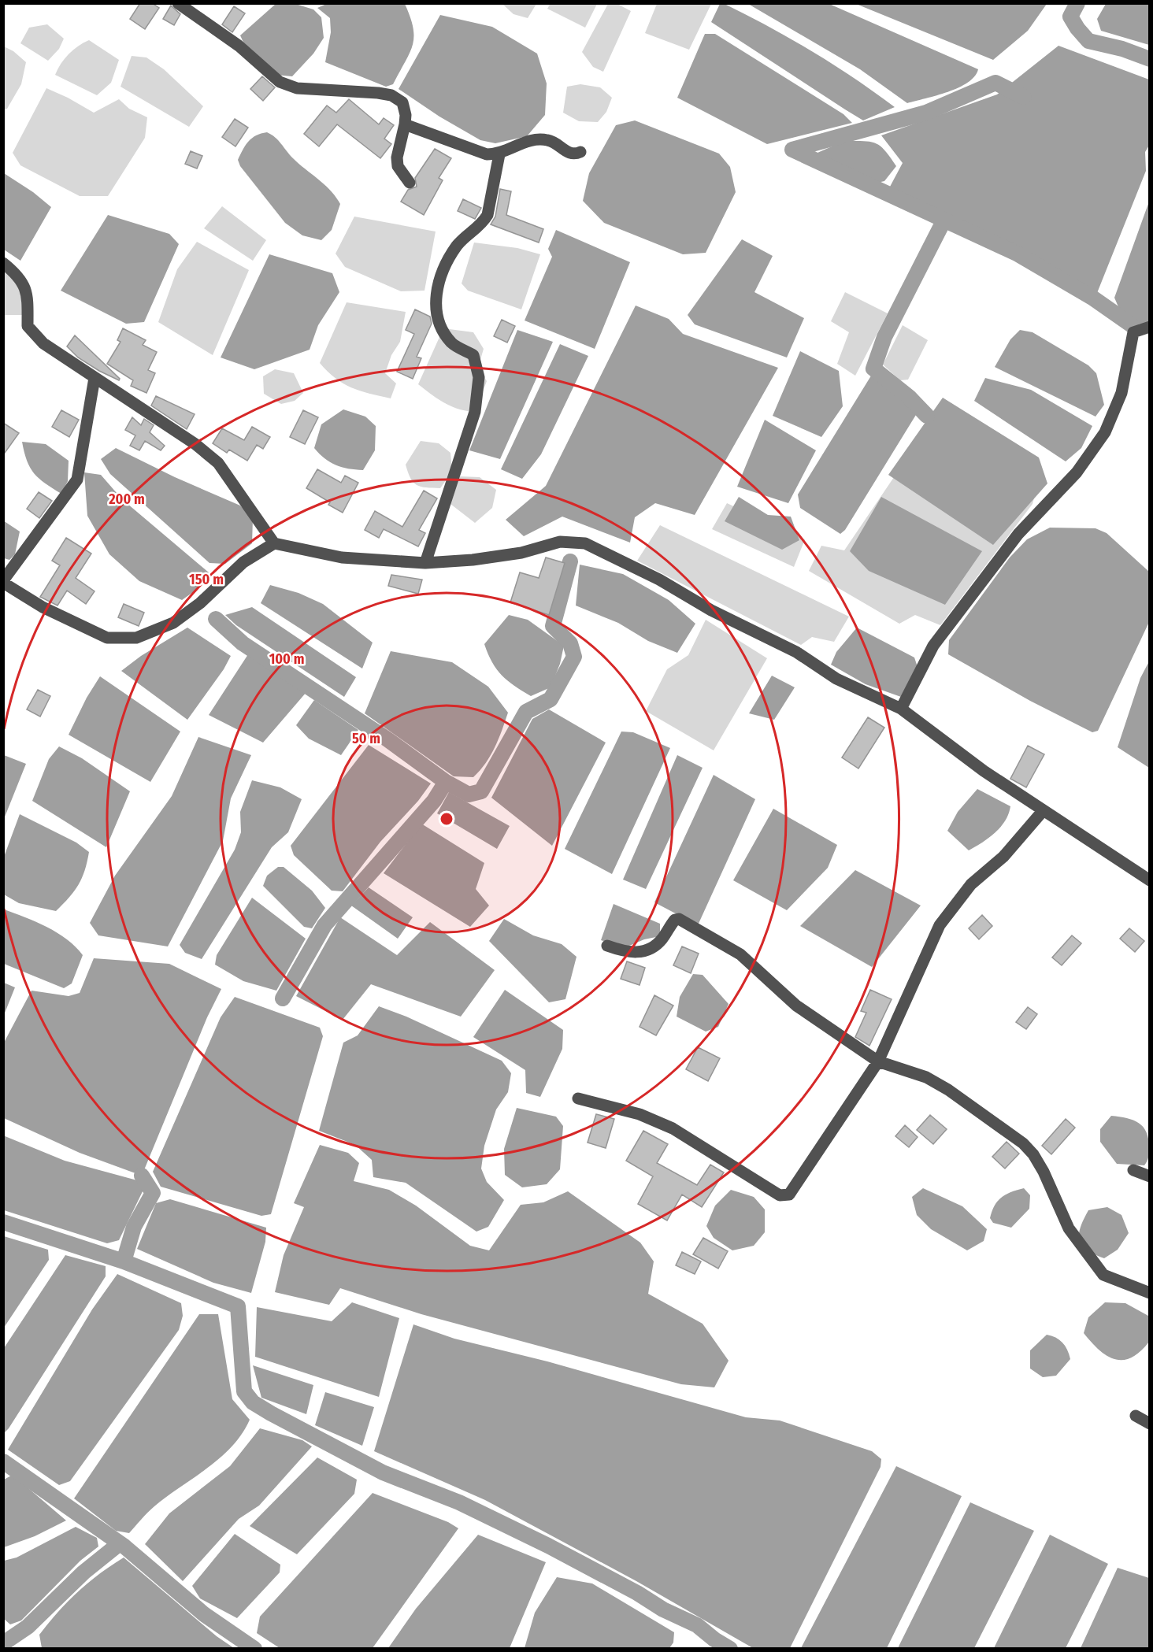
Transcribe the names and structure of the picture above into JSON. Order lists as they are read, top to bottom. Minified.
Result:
{"rings":["200 m","150 m","100 m","50 m"]}
